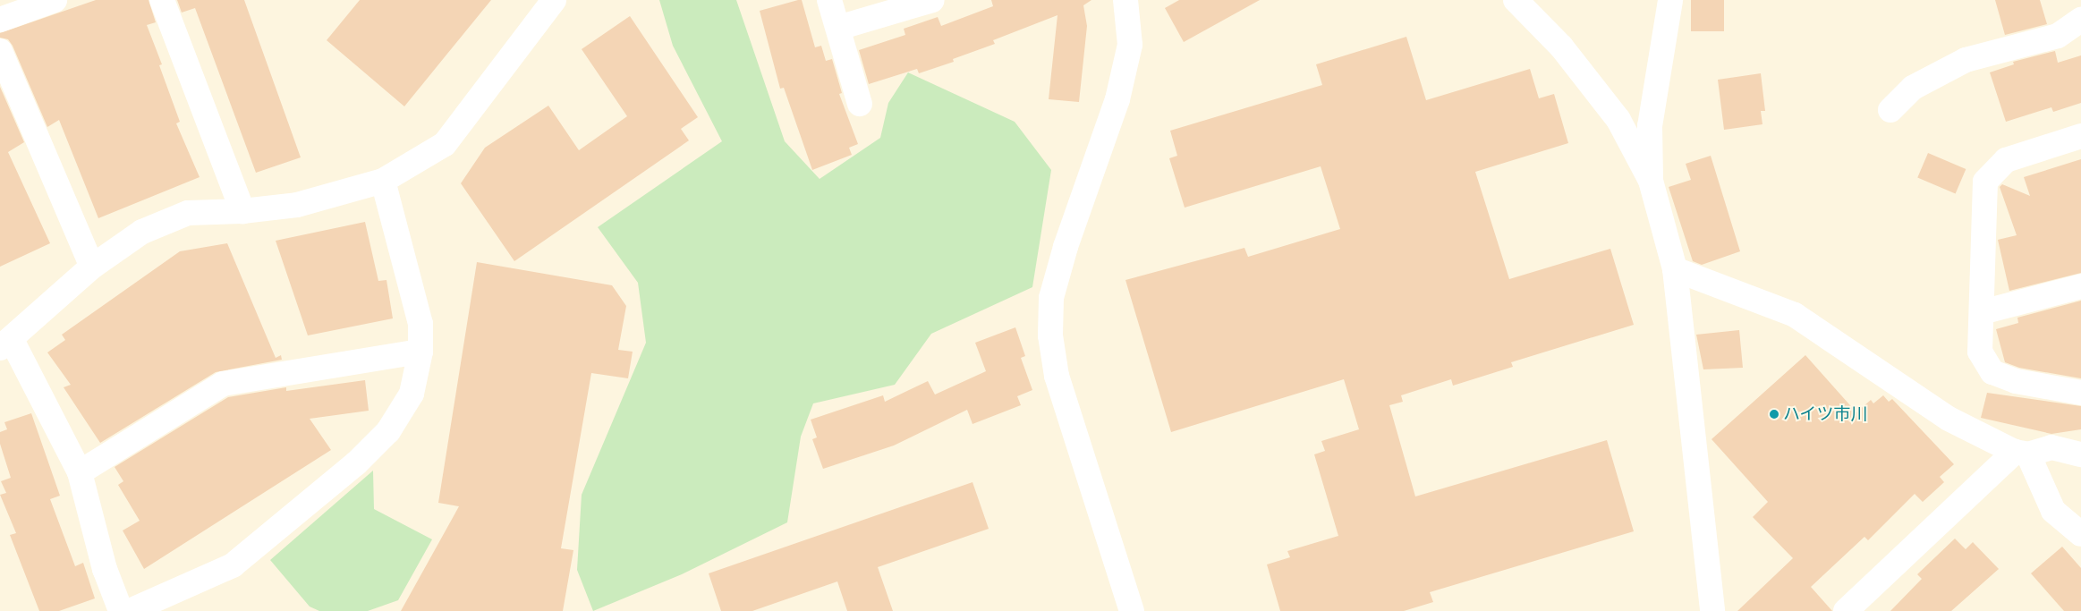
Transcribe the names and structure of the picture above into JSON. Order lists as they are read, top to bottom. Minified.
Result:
{"places":["ハイツ市川"]}
